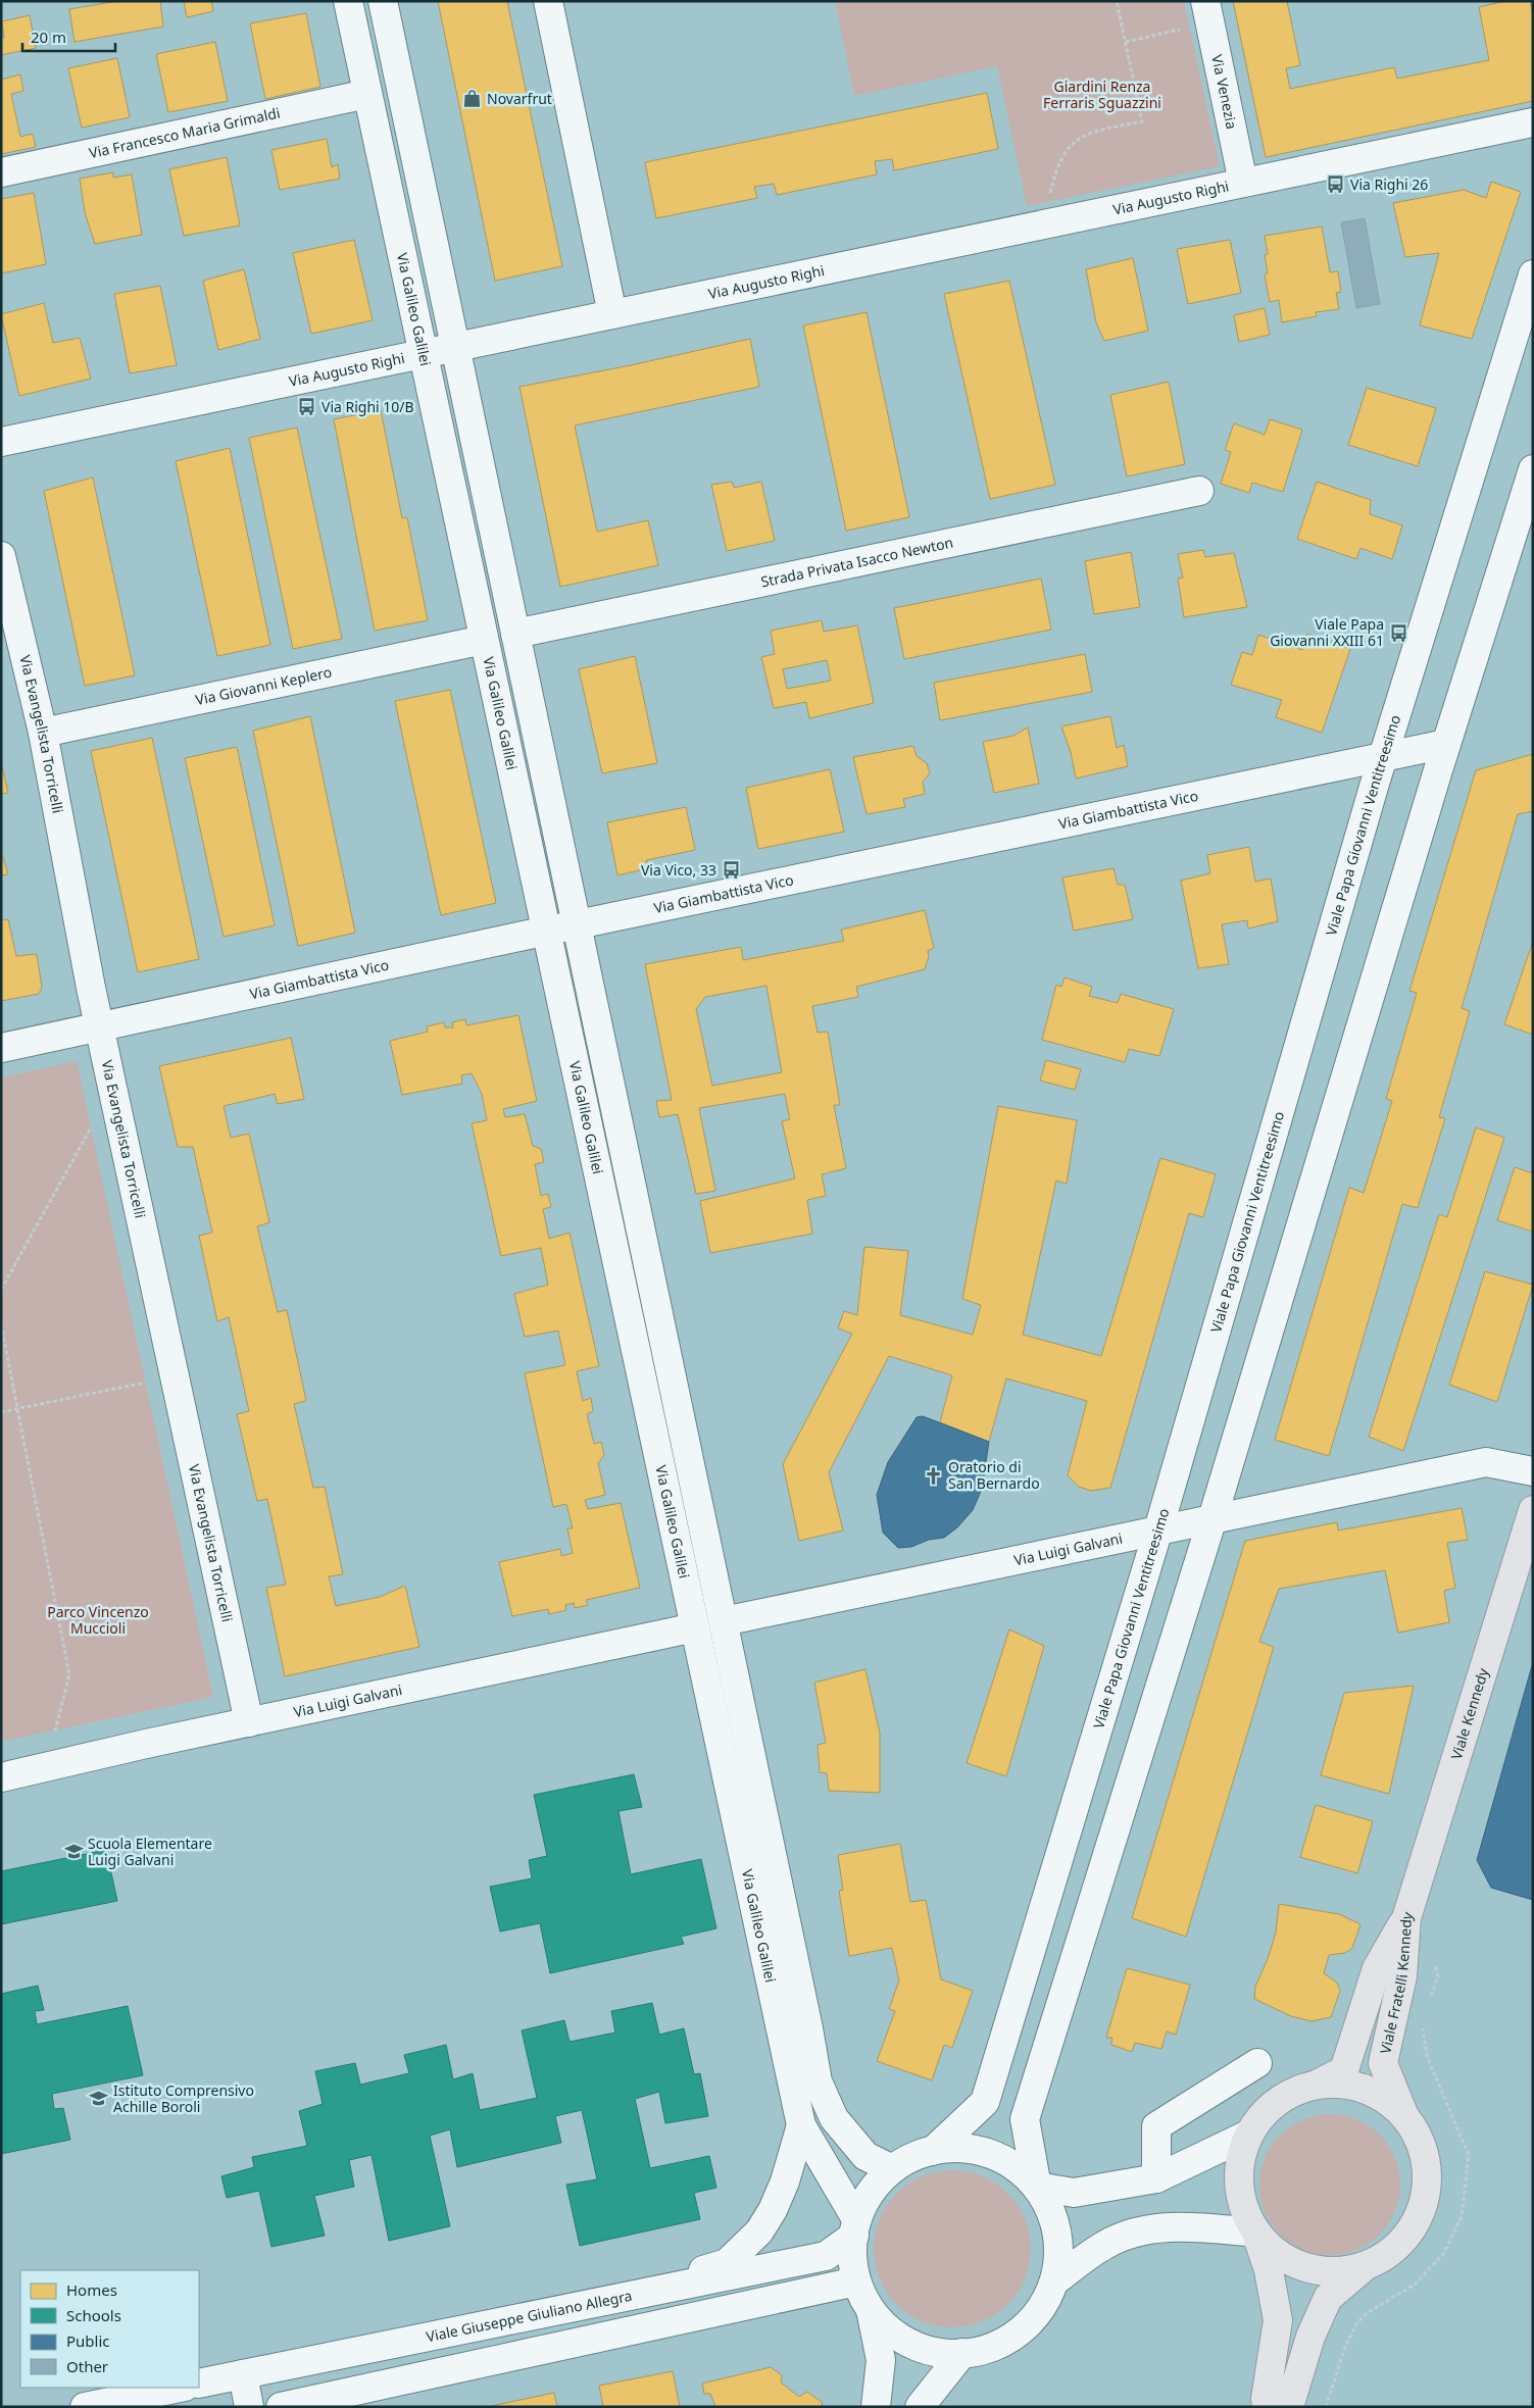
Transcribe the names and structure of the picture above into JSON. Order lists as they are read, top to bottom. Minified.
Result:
{"streets":{"main road":["Viale Kennedy","Viale Fratelli Kennedy"],"street":["Via Venezia","Via Francesco Maria Grimaldi","Via Augusto Righi","Via Galileo Galilei","Strada Privata Isacco Newton","Via Giovanni Keplero","Via Evangelista Torricelli","Via Giambattista Vico","Viale Papa Giovanni Ventitreesimo","Via Luigi Galvani","Viale Giuseppe Giuliano Allegra"]},"crossings":[["Via Venezia","Via Augusto Righi"],["Via Francesco Maria Grimaldi","Via Galileo Galilei"],["Via Augusto Righi","Via Galileo Galilei"],["Via Galileo Galilei","Strada Privata Isacco Newton"],["Via Galileo Galilei","Via Giovanni Keplero"],["Via Galileo Galilei","Via Giambattista Vico"],["Via Galileo Galilei","Via Luigi Galvani"],["Via Galileo Galilei","Viale Giuseppe Giuliano Allegra"],["Via Giovanni Keplero","Via Evangelista Torricelli"],["Via Evangelista Torricelli","Via Giambattista Vico"],["Via Evangelista Torricelli","Via Luigi Galvani"],["Via Giambattista Vico","Viale Papa Giovanni Ventitreesimo"],["Viale Papa Giovanni Ventitreesimo","Via Luigi Galvani"],["Viale Kennedy","Viale Fratelli Kennedy"]],"parks":["Giardini Renza Ferraris Sguazzini","Parco Vincenzo Muccioli"],"places":{"shop":["Novarfrut"],"bus stop":["Via Righi 26","Via Righi 10/B","Viale Papa Giovanni XXIII 61","Via Vico, 33"],"church":["Oratorio di San Bernardo"],"school or university":["Scuola Elementare Luigi Galvani","Istituto Comprensivo Achille Boroli"]},"legend":["Homes","Schools","Public","Other"],"scale_bar":"20 m"}
